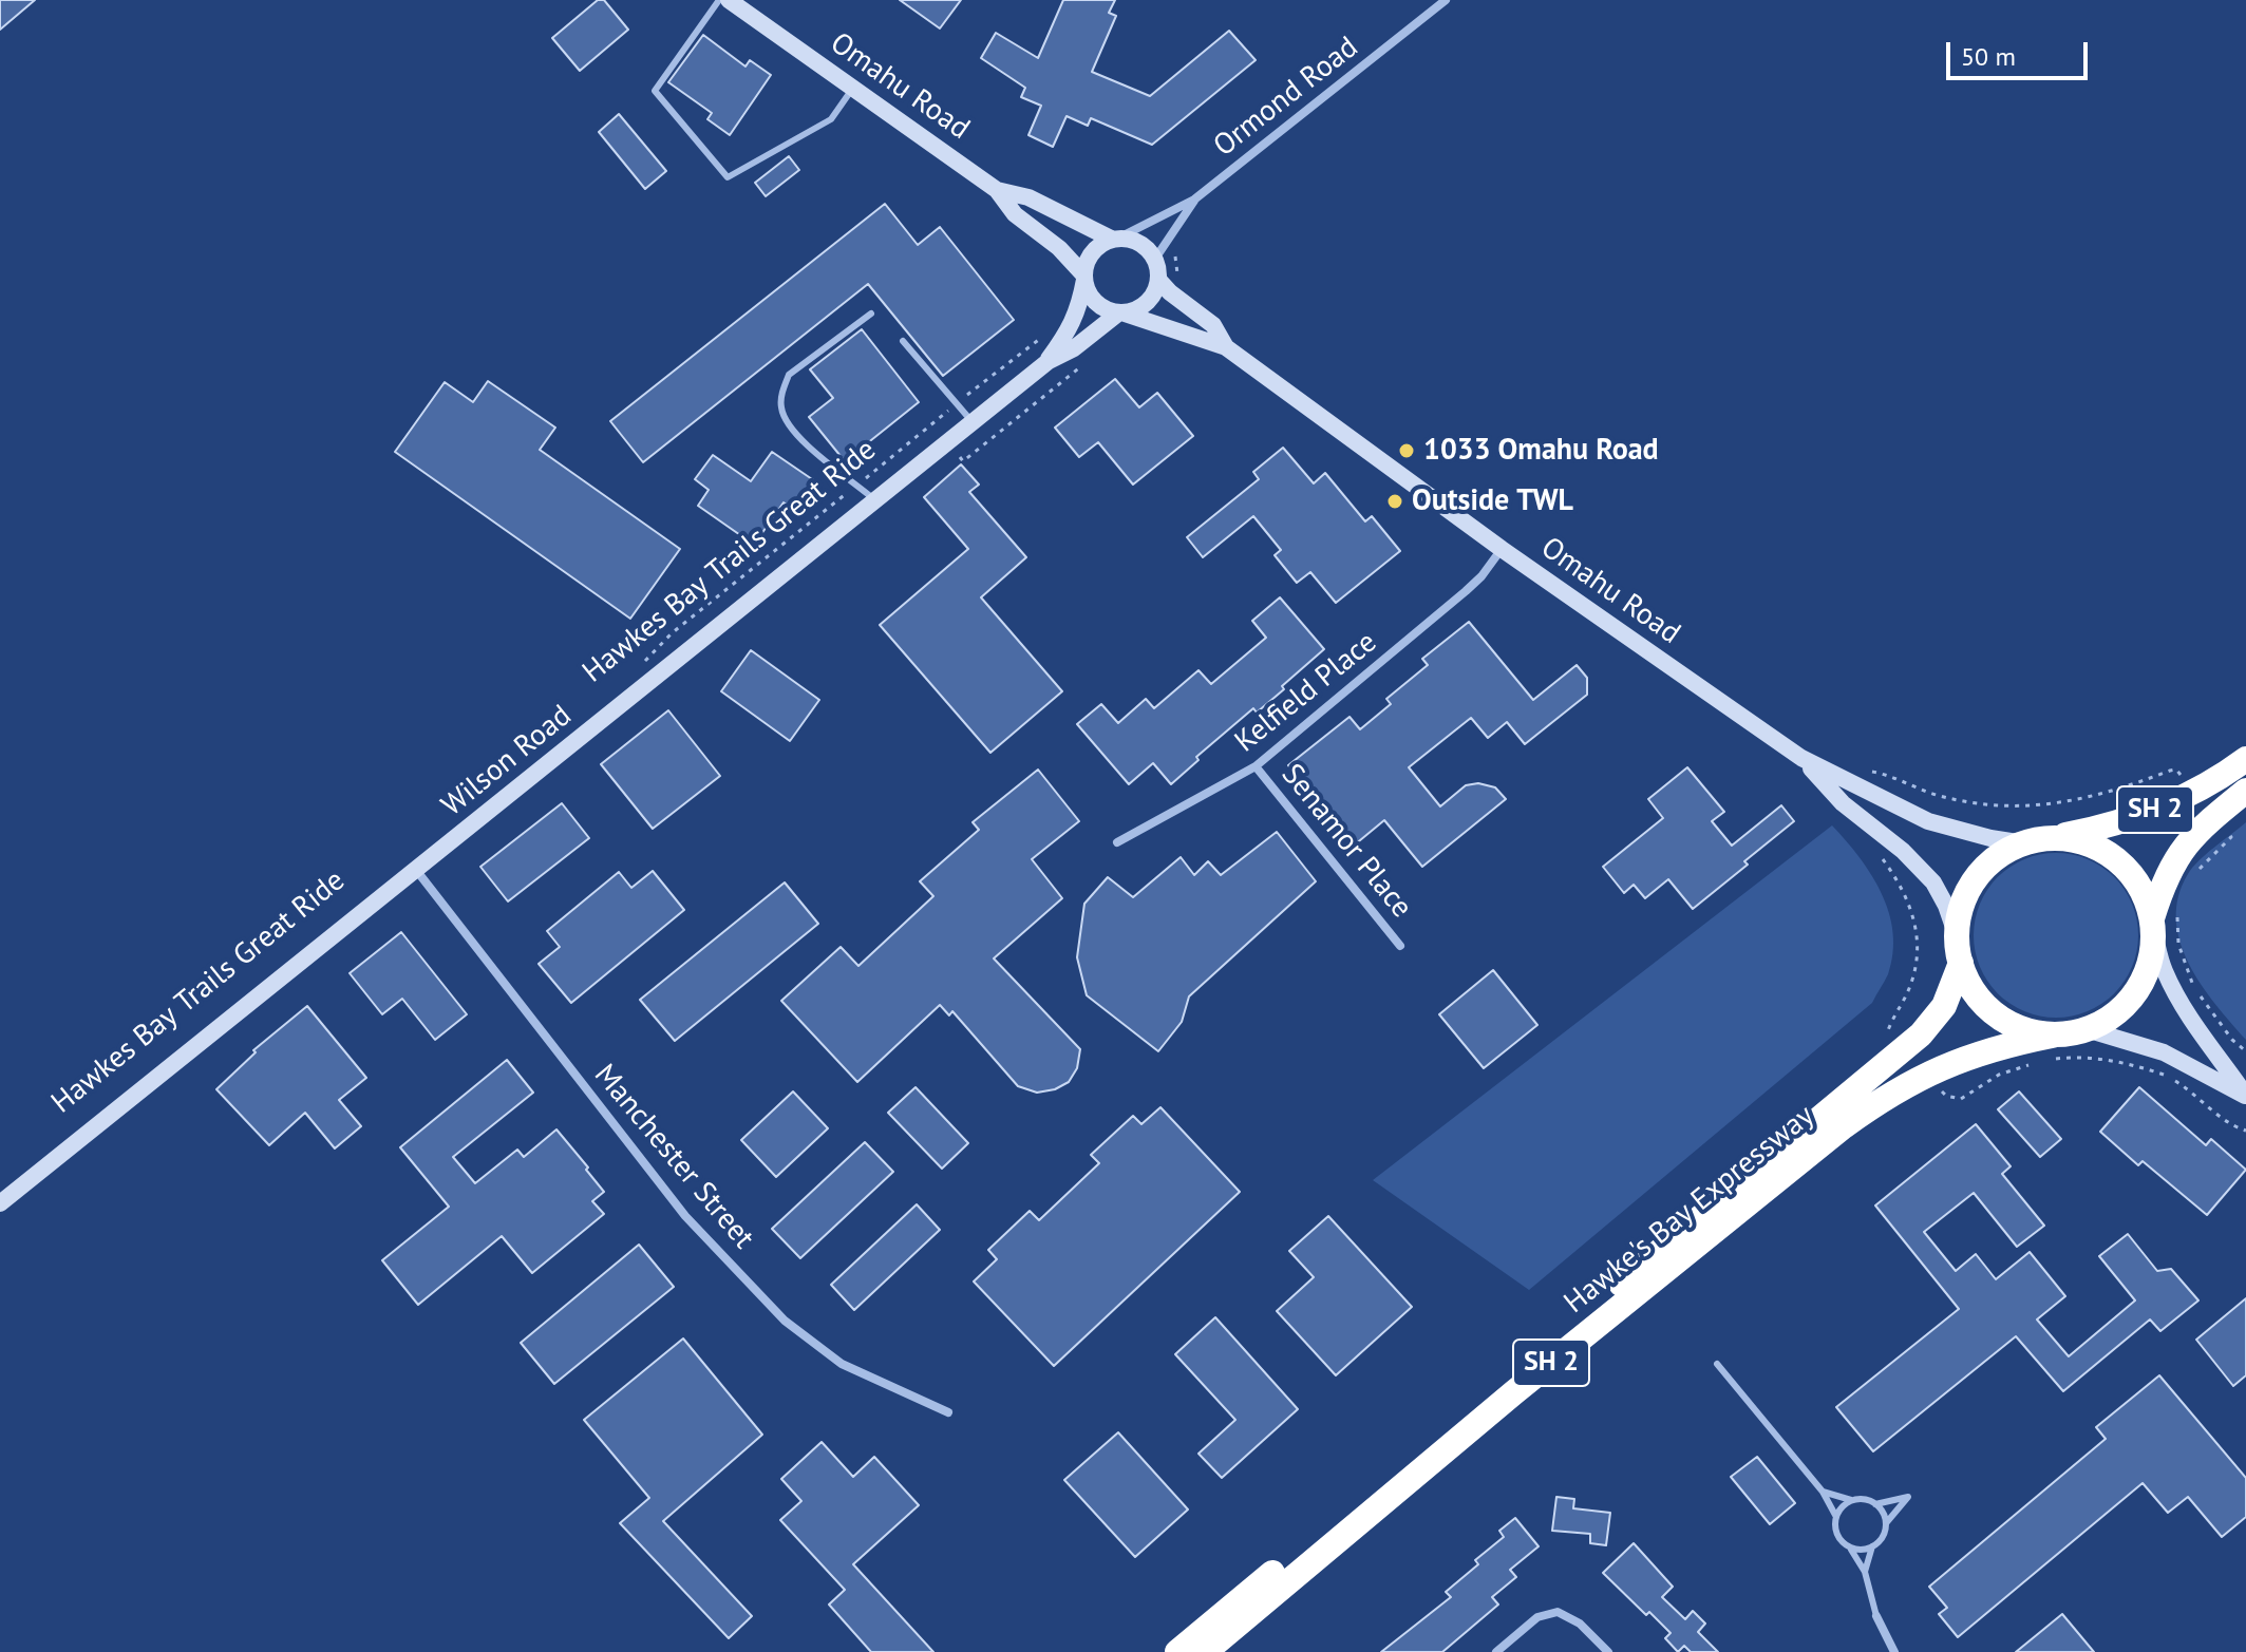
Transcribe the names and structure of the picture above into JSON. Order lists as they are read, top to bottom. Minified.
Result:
{"streets":{"highway":["SH 2","Hawke's Bay Expressway"],"main road":["Omahu Road","Wilson Road"],"street":["Ormond Road","Kelfield Place","Senamor Place","Manchester Street"],"path":["Hawkes Bay Trails Great Ride"]},"crossings":[["Omahu Road","Ormond Road"],["Omahu Road","Kelfield Place"],["Omahu Road","Wilson Road"],["Omahu Road","SH 2"],["Omahu Road","Hawke's Bay Expressway"],["Ormond Road","Wilson Road"],["Kelfield Place","Senamor Place"],["Wilson Road","Manchester Street"],["SH 2","Hawke's Bay Expressway"]],"places":["1033 Omahu Road","Outside TWL"],"scale_bar":"50 m"}
